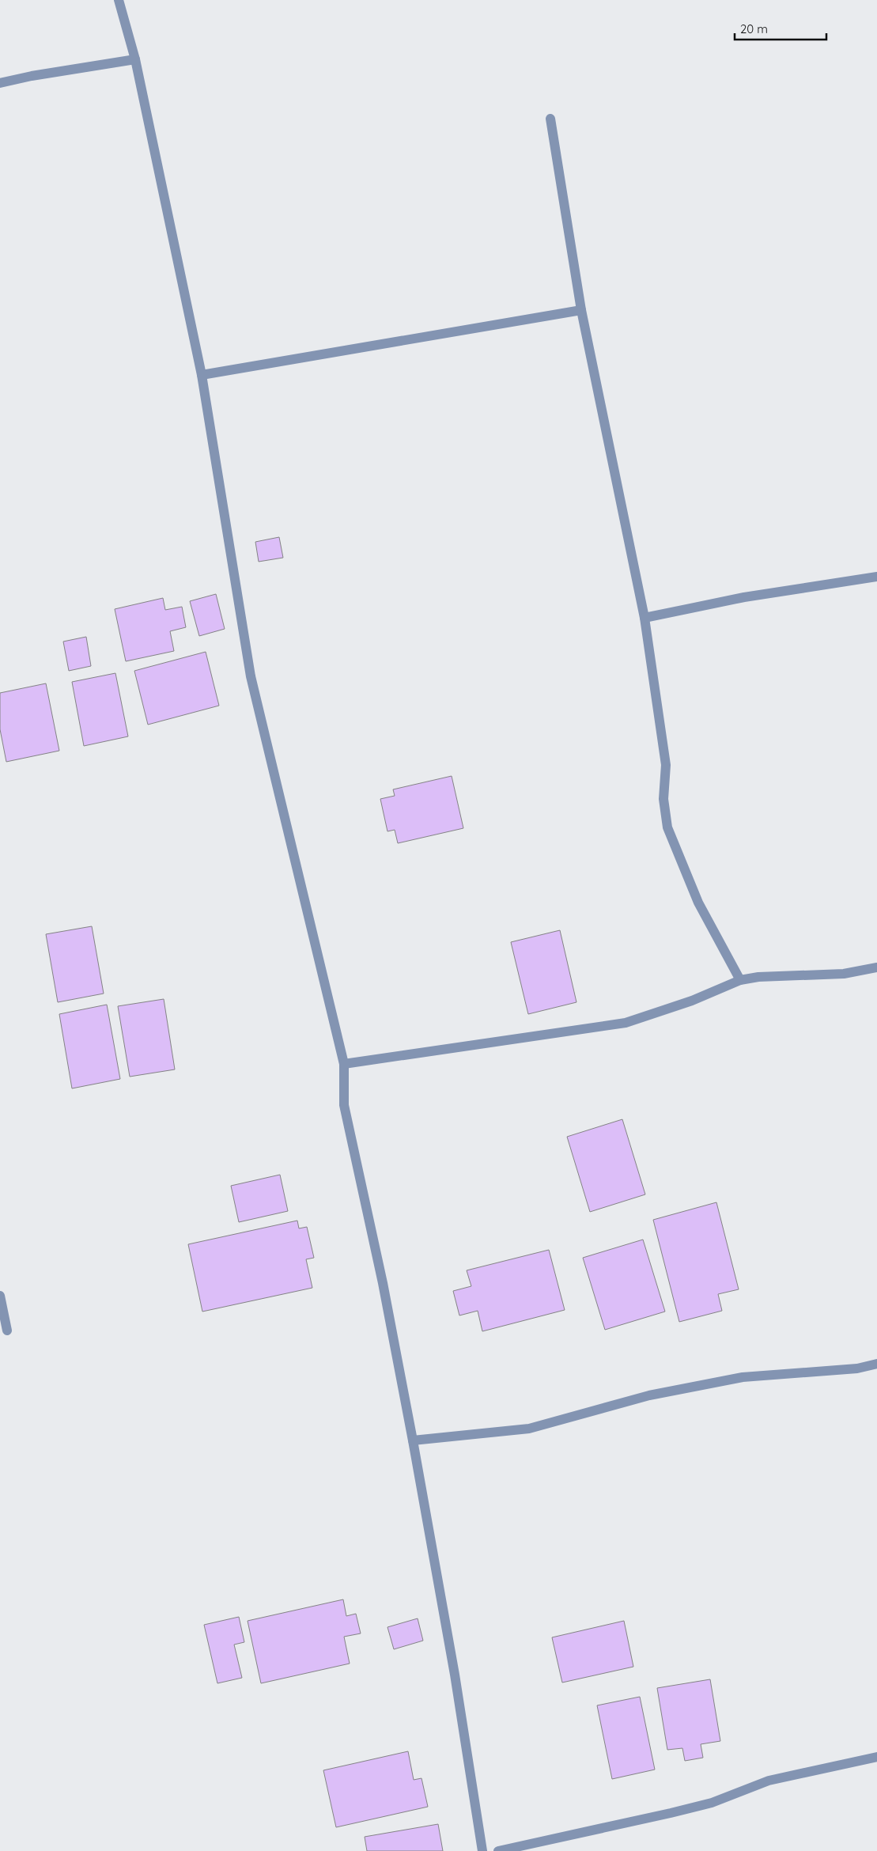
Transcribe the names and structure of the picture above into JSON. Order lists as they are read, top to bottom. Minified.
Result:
{"scale_bar":"20 m"}
